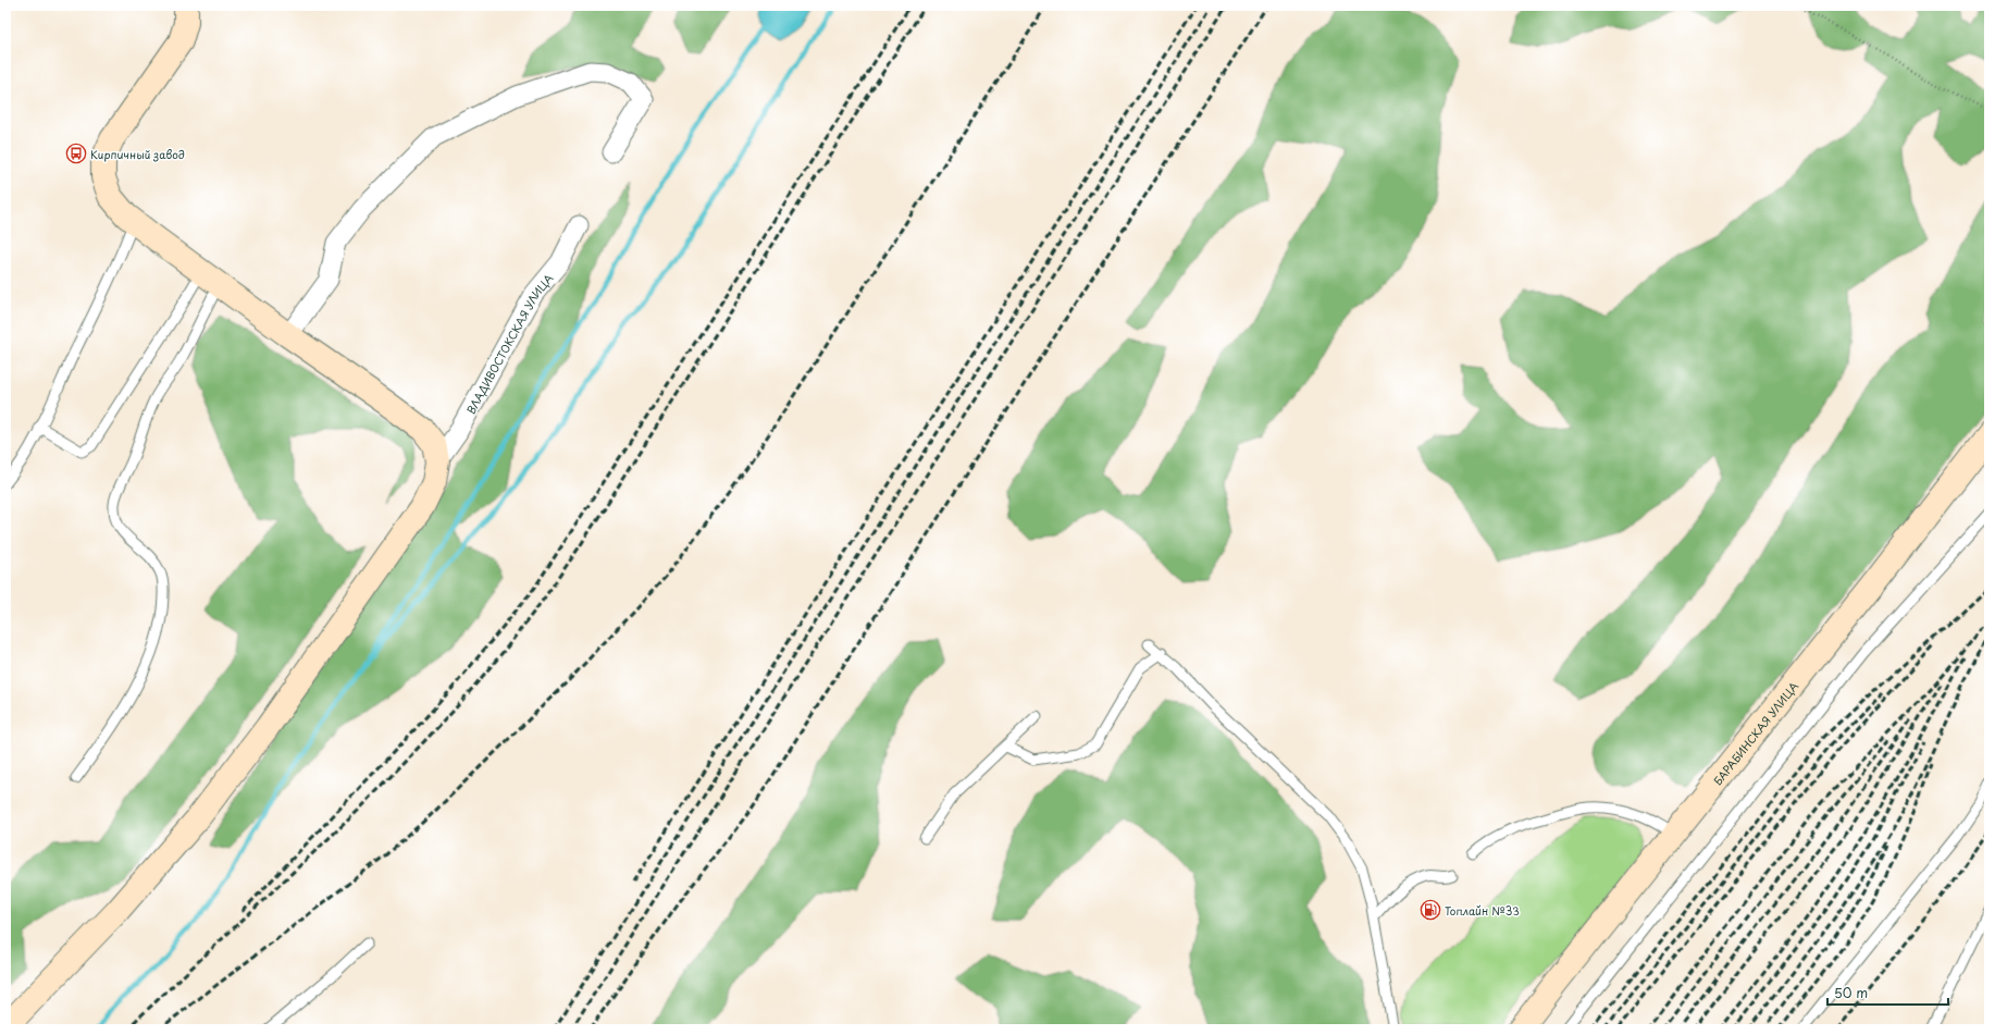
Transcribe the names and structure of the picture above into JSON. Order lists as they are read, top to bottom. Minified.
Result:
{"streets":{"street":["ВЛАДИВОСТОКСКАЯ УЛИЦА","БАРАБИНСКАЯ УЛИЦА"]},"places":{"bus stop":["Кирпичный завод"],"fuel station":["Топлайн №33"]},"scale_bar":"50 m"}
